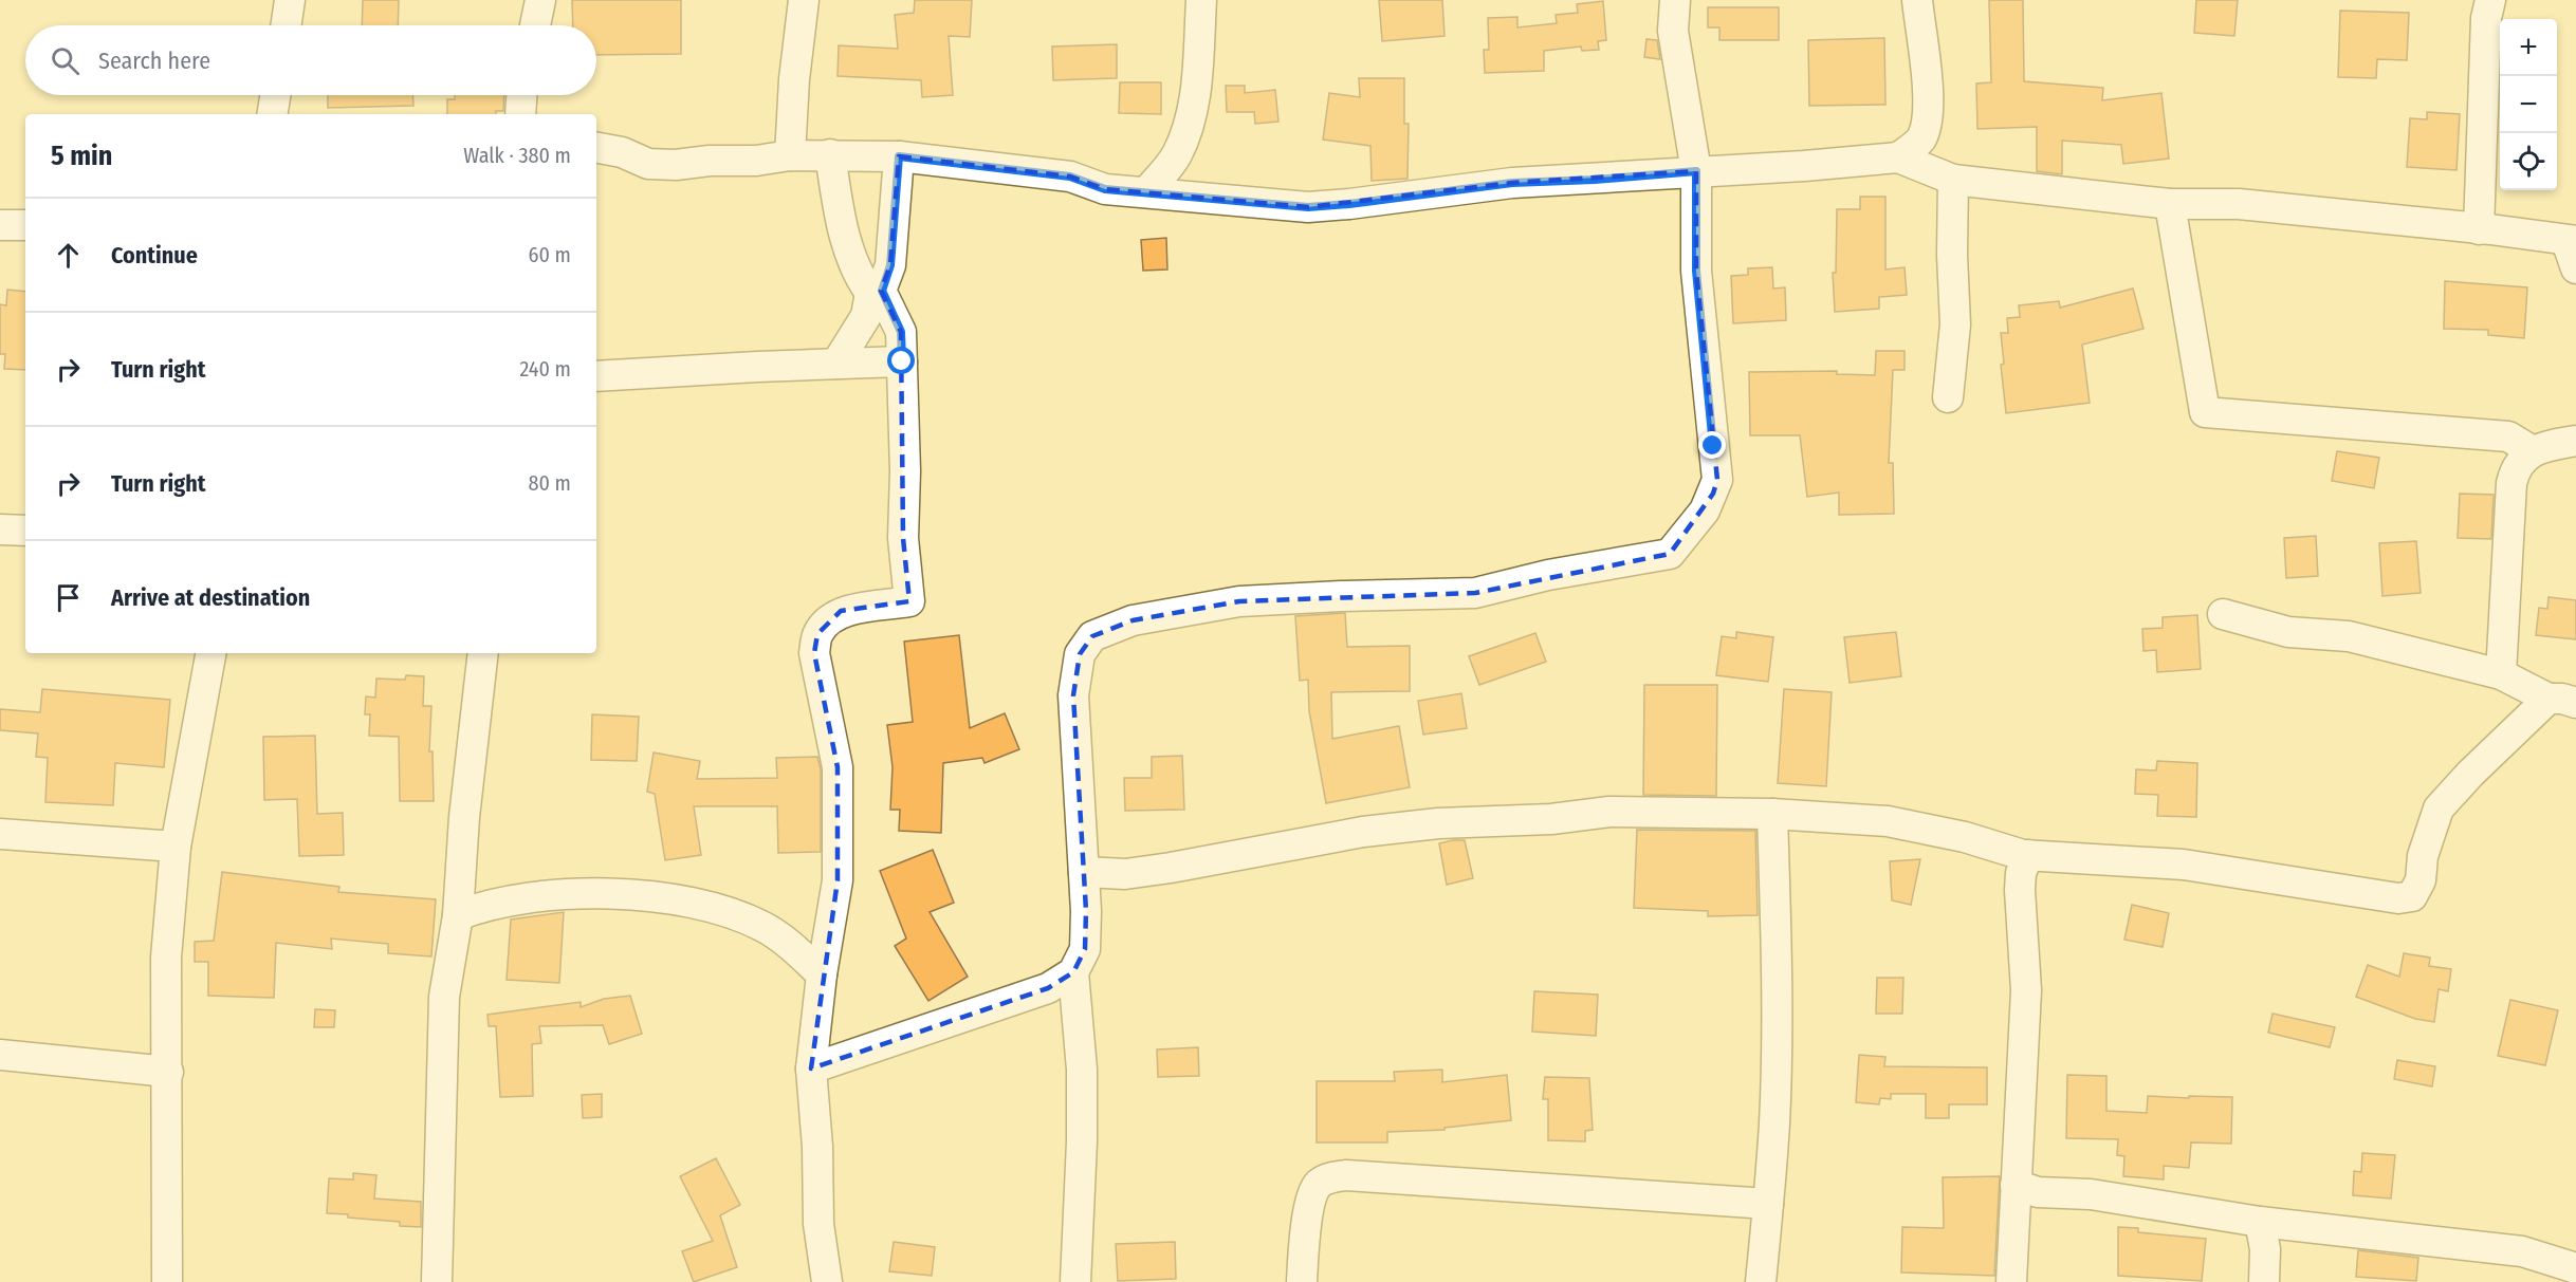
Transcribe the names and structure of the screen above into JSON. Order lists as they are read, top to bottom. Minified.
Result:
{"page":{"map_buttons":["+","−"],"search":"Search here","heading":["5 min","Walk · 380 m"],"list":[["Continue","60 m"],["Turn right","240 m"],["Turn right","80 m"],"Arrive at destination"]}}
